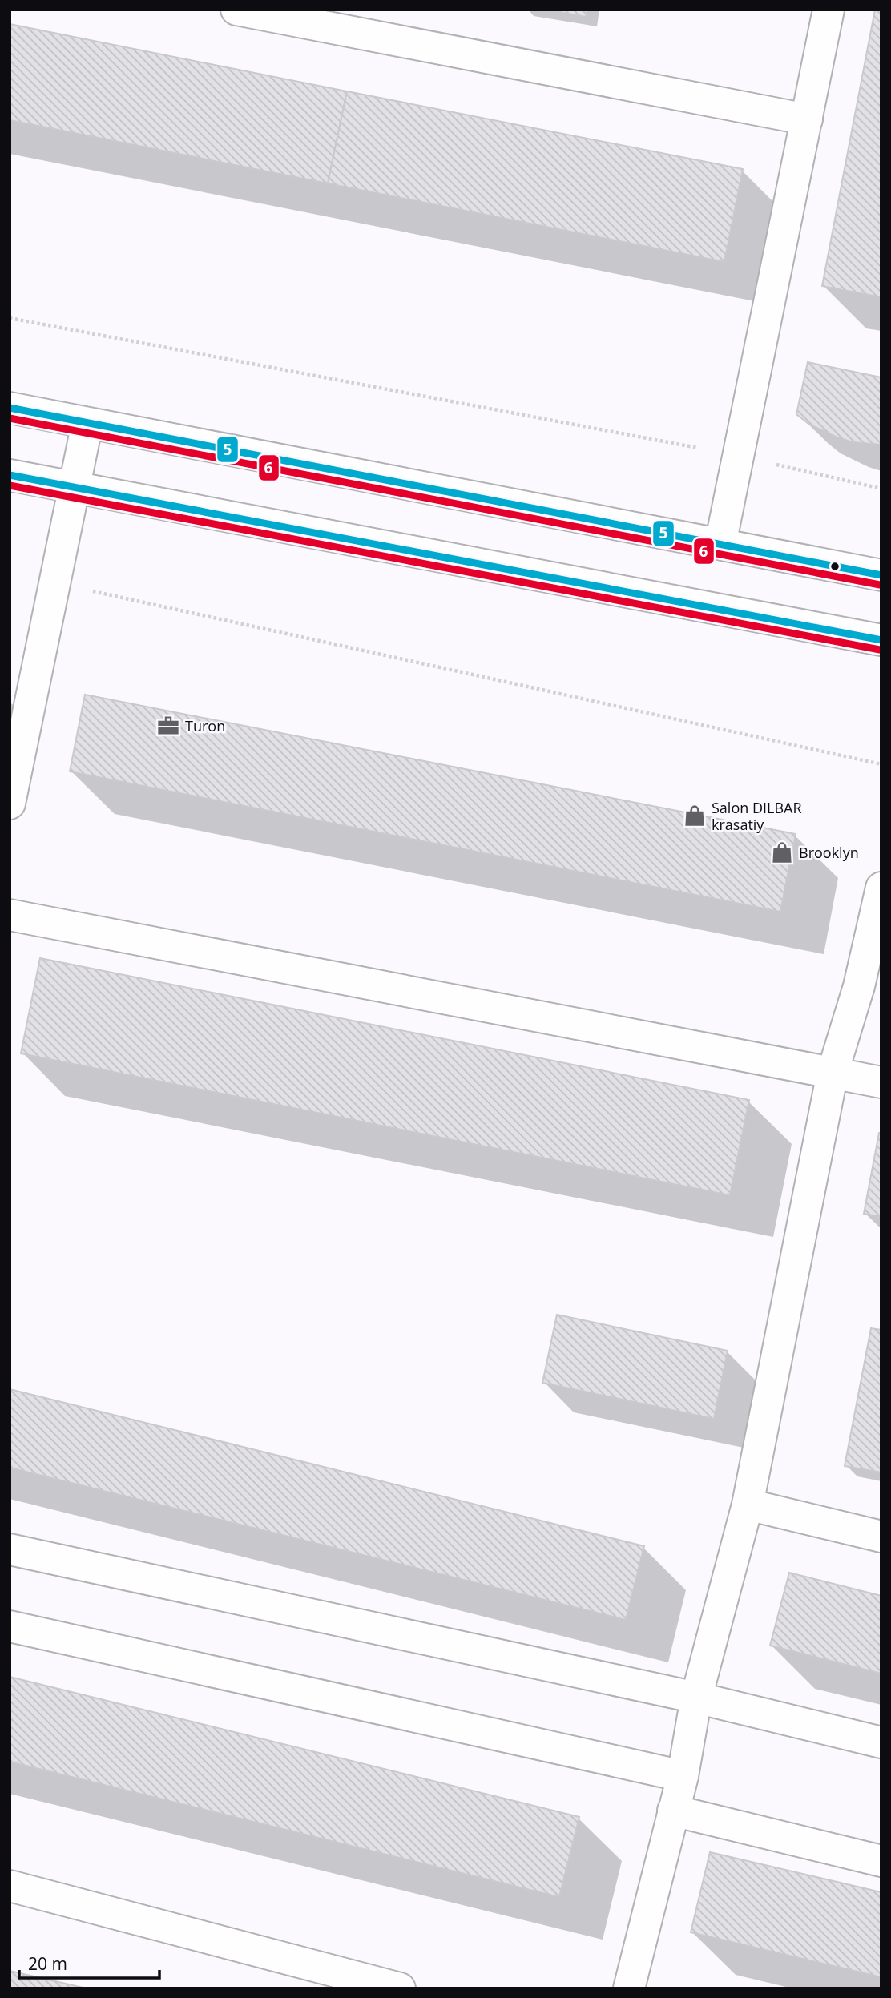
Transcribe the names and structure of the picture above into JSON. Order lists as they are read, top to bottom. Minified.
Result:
{"places":{"office":["Turon"],"shop":["Salon DILBAR krasatiy","Brooklyn"]},"lines":["transit line 5","transit line 6"],"scale_bar":"20 m"}
